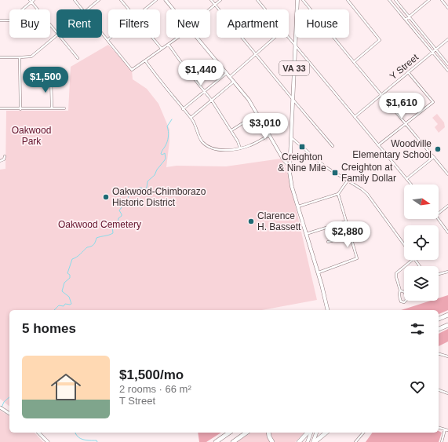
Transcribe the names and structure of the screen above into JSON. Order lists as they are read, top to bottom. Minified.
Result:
{"streets":{"main road":["VA 33"],"street":["Y Street"]},"parks":["Oakwood Park","Oakwood Cemetery"],"places":{"transit":["Creighton & Nine Mile","Creighton at Family Dollar"],"other":["Woodville Elementary School","Oakwood-Chimborazo Historic District","Clarence H. Bassett"]},"north":"right","page":{"chip":["Buy","Rent","Filters","New","Apartment","House"],"price":["$1,440","$1,500","$1,610","$3,010","$2,880"],"heading":"5 homes","list":[{"name":"$1,500/mo","note":"2 rooms · 66 m² · T Street"}]}}
